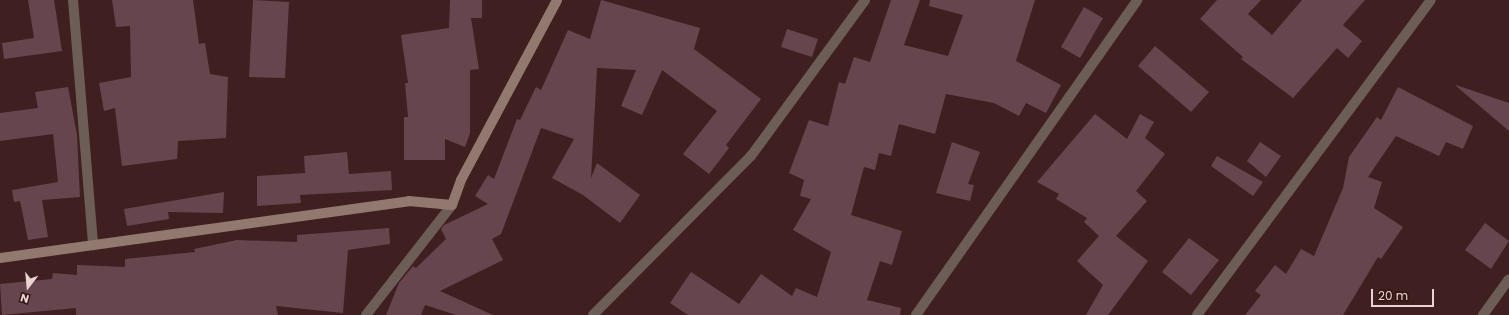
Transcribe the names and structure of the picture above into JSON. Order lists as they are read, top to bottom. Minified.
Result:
{"scale_bar":"20 m","north":"bottom"}
